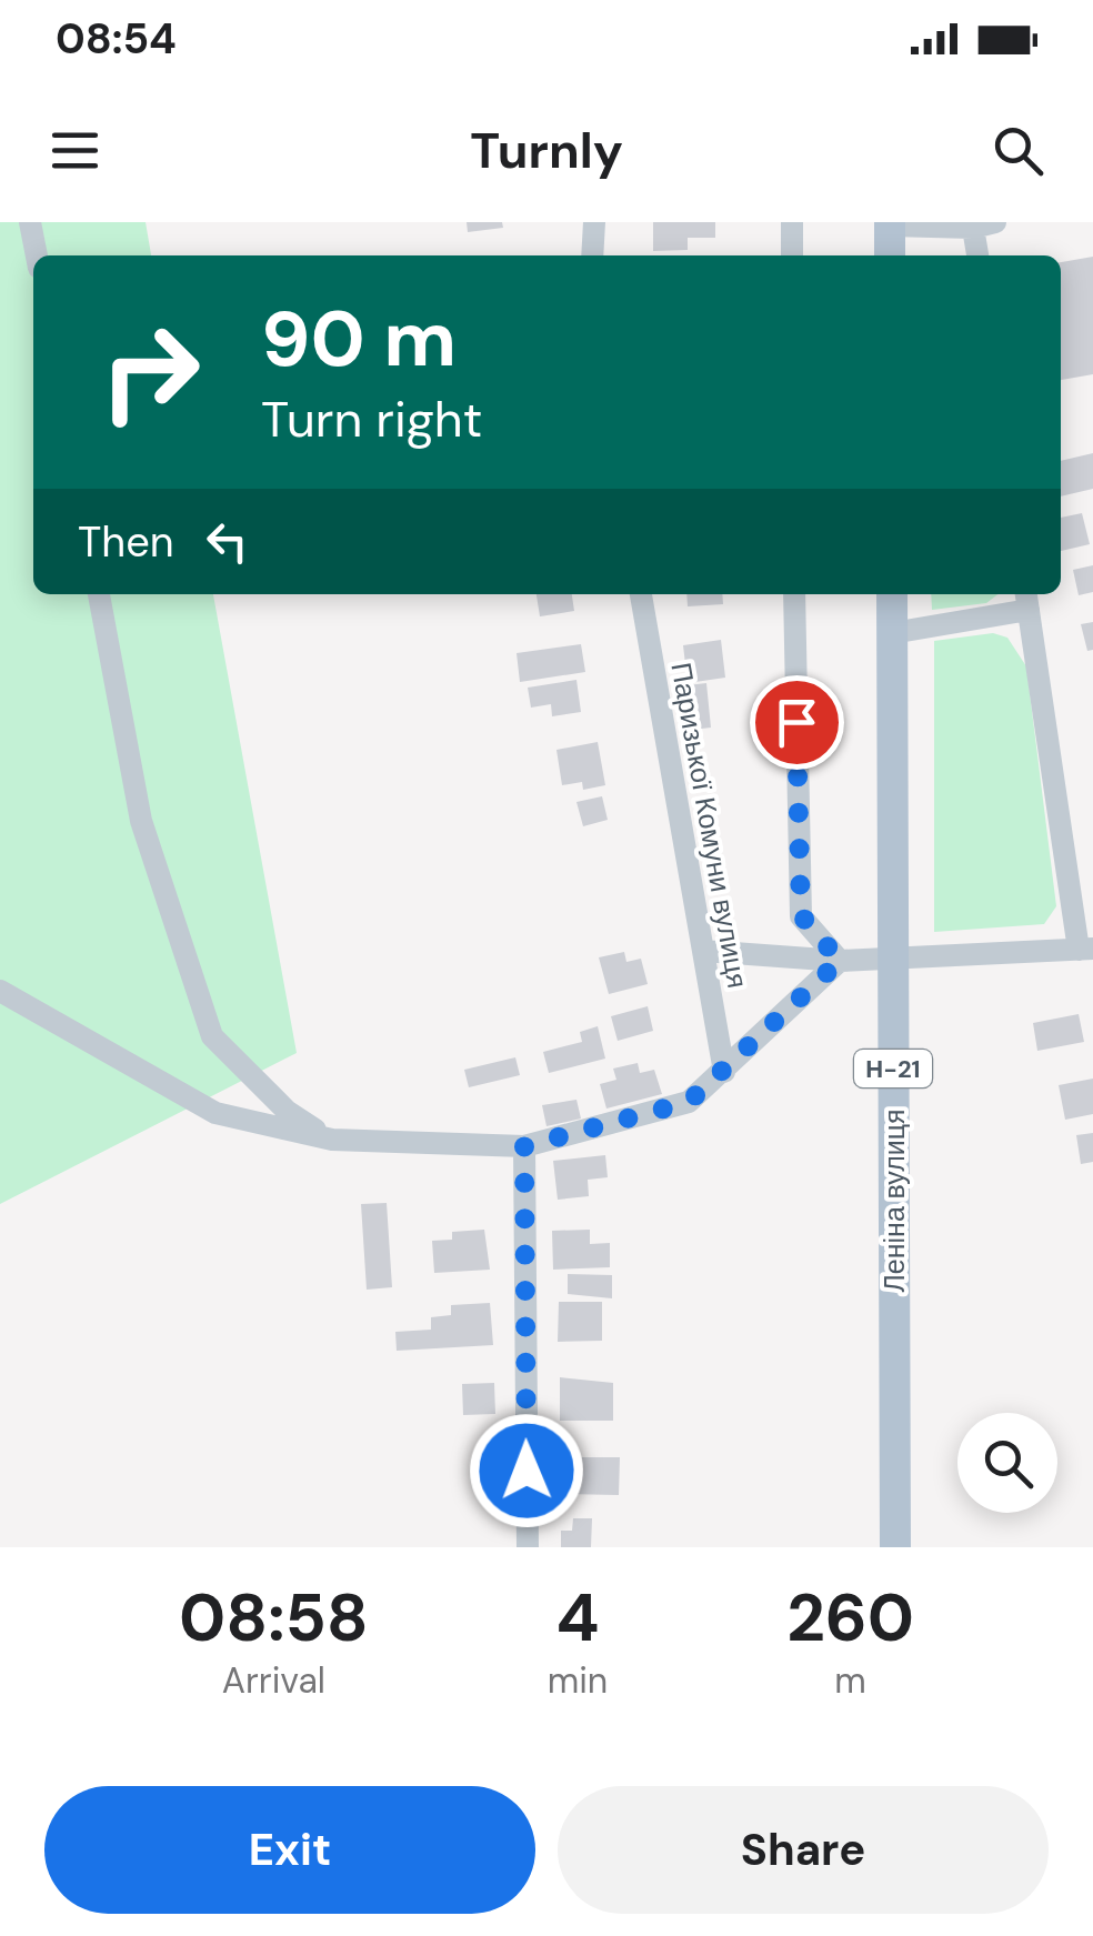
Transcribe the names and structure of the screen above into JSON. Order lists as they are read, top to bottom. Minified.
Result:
{"streets":{"main road":["Н-21","Леніна вулиця"],"street":["Паризької Комуни вулиця"]},"page":{"status":"08:54","header":"Turnly","turn":["90 m","Turn right"],"then":"Then","eta":["08:58","Arrival","4","min","260","m"],"buttons":["Exit","Share"]}}
